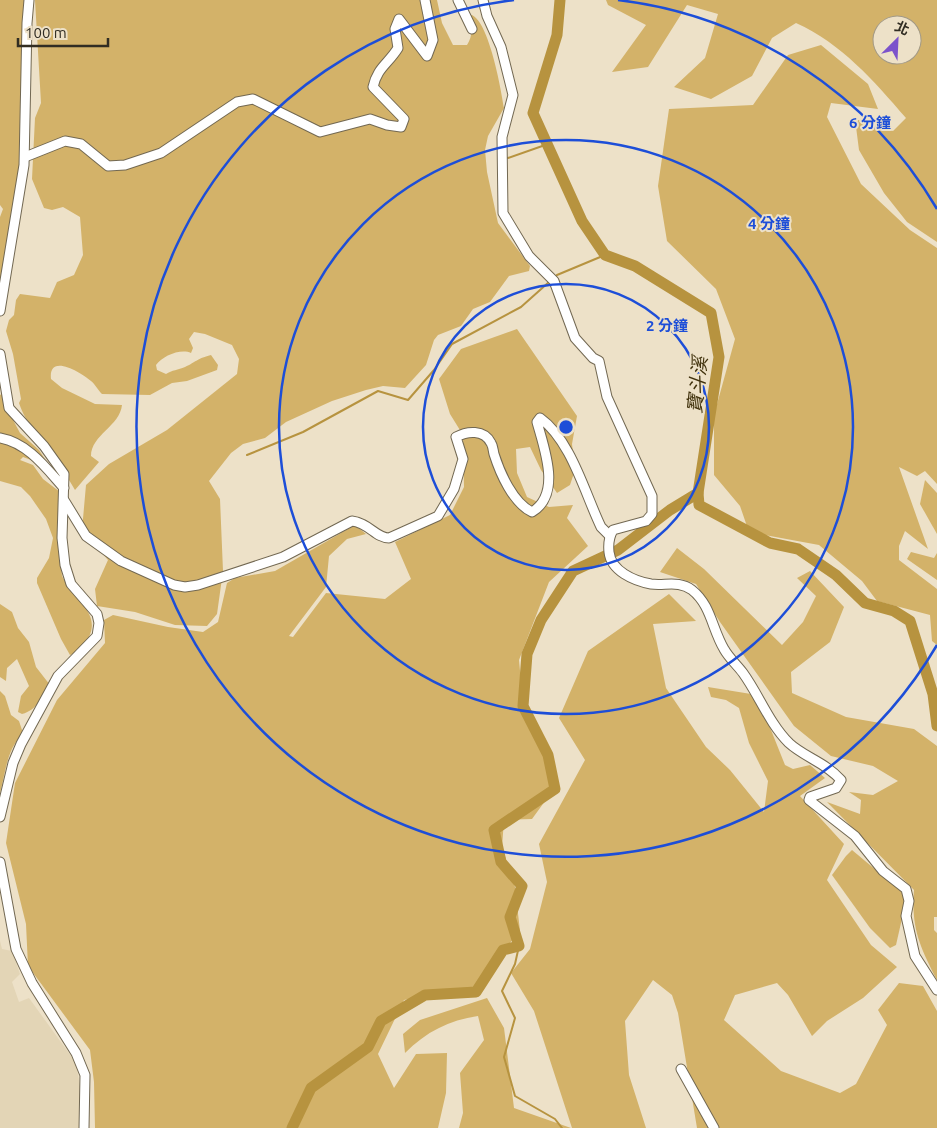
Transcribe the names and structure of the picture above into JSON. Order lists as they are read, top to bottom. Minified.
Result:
{"water":["寶斗溪"],"scale_bar":"100 m","north":"top right","rings":["6 分鐘","4 分鐘","2 分鐘"]}
